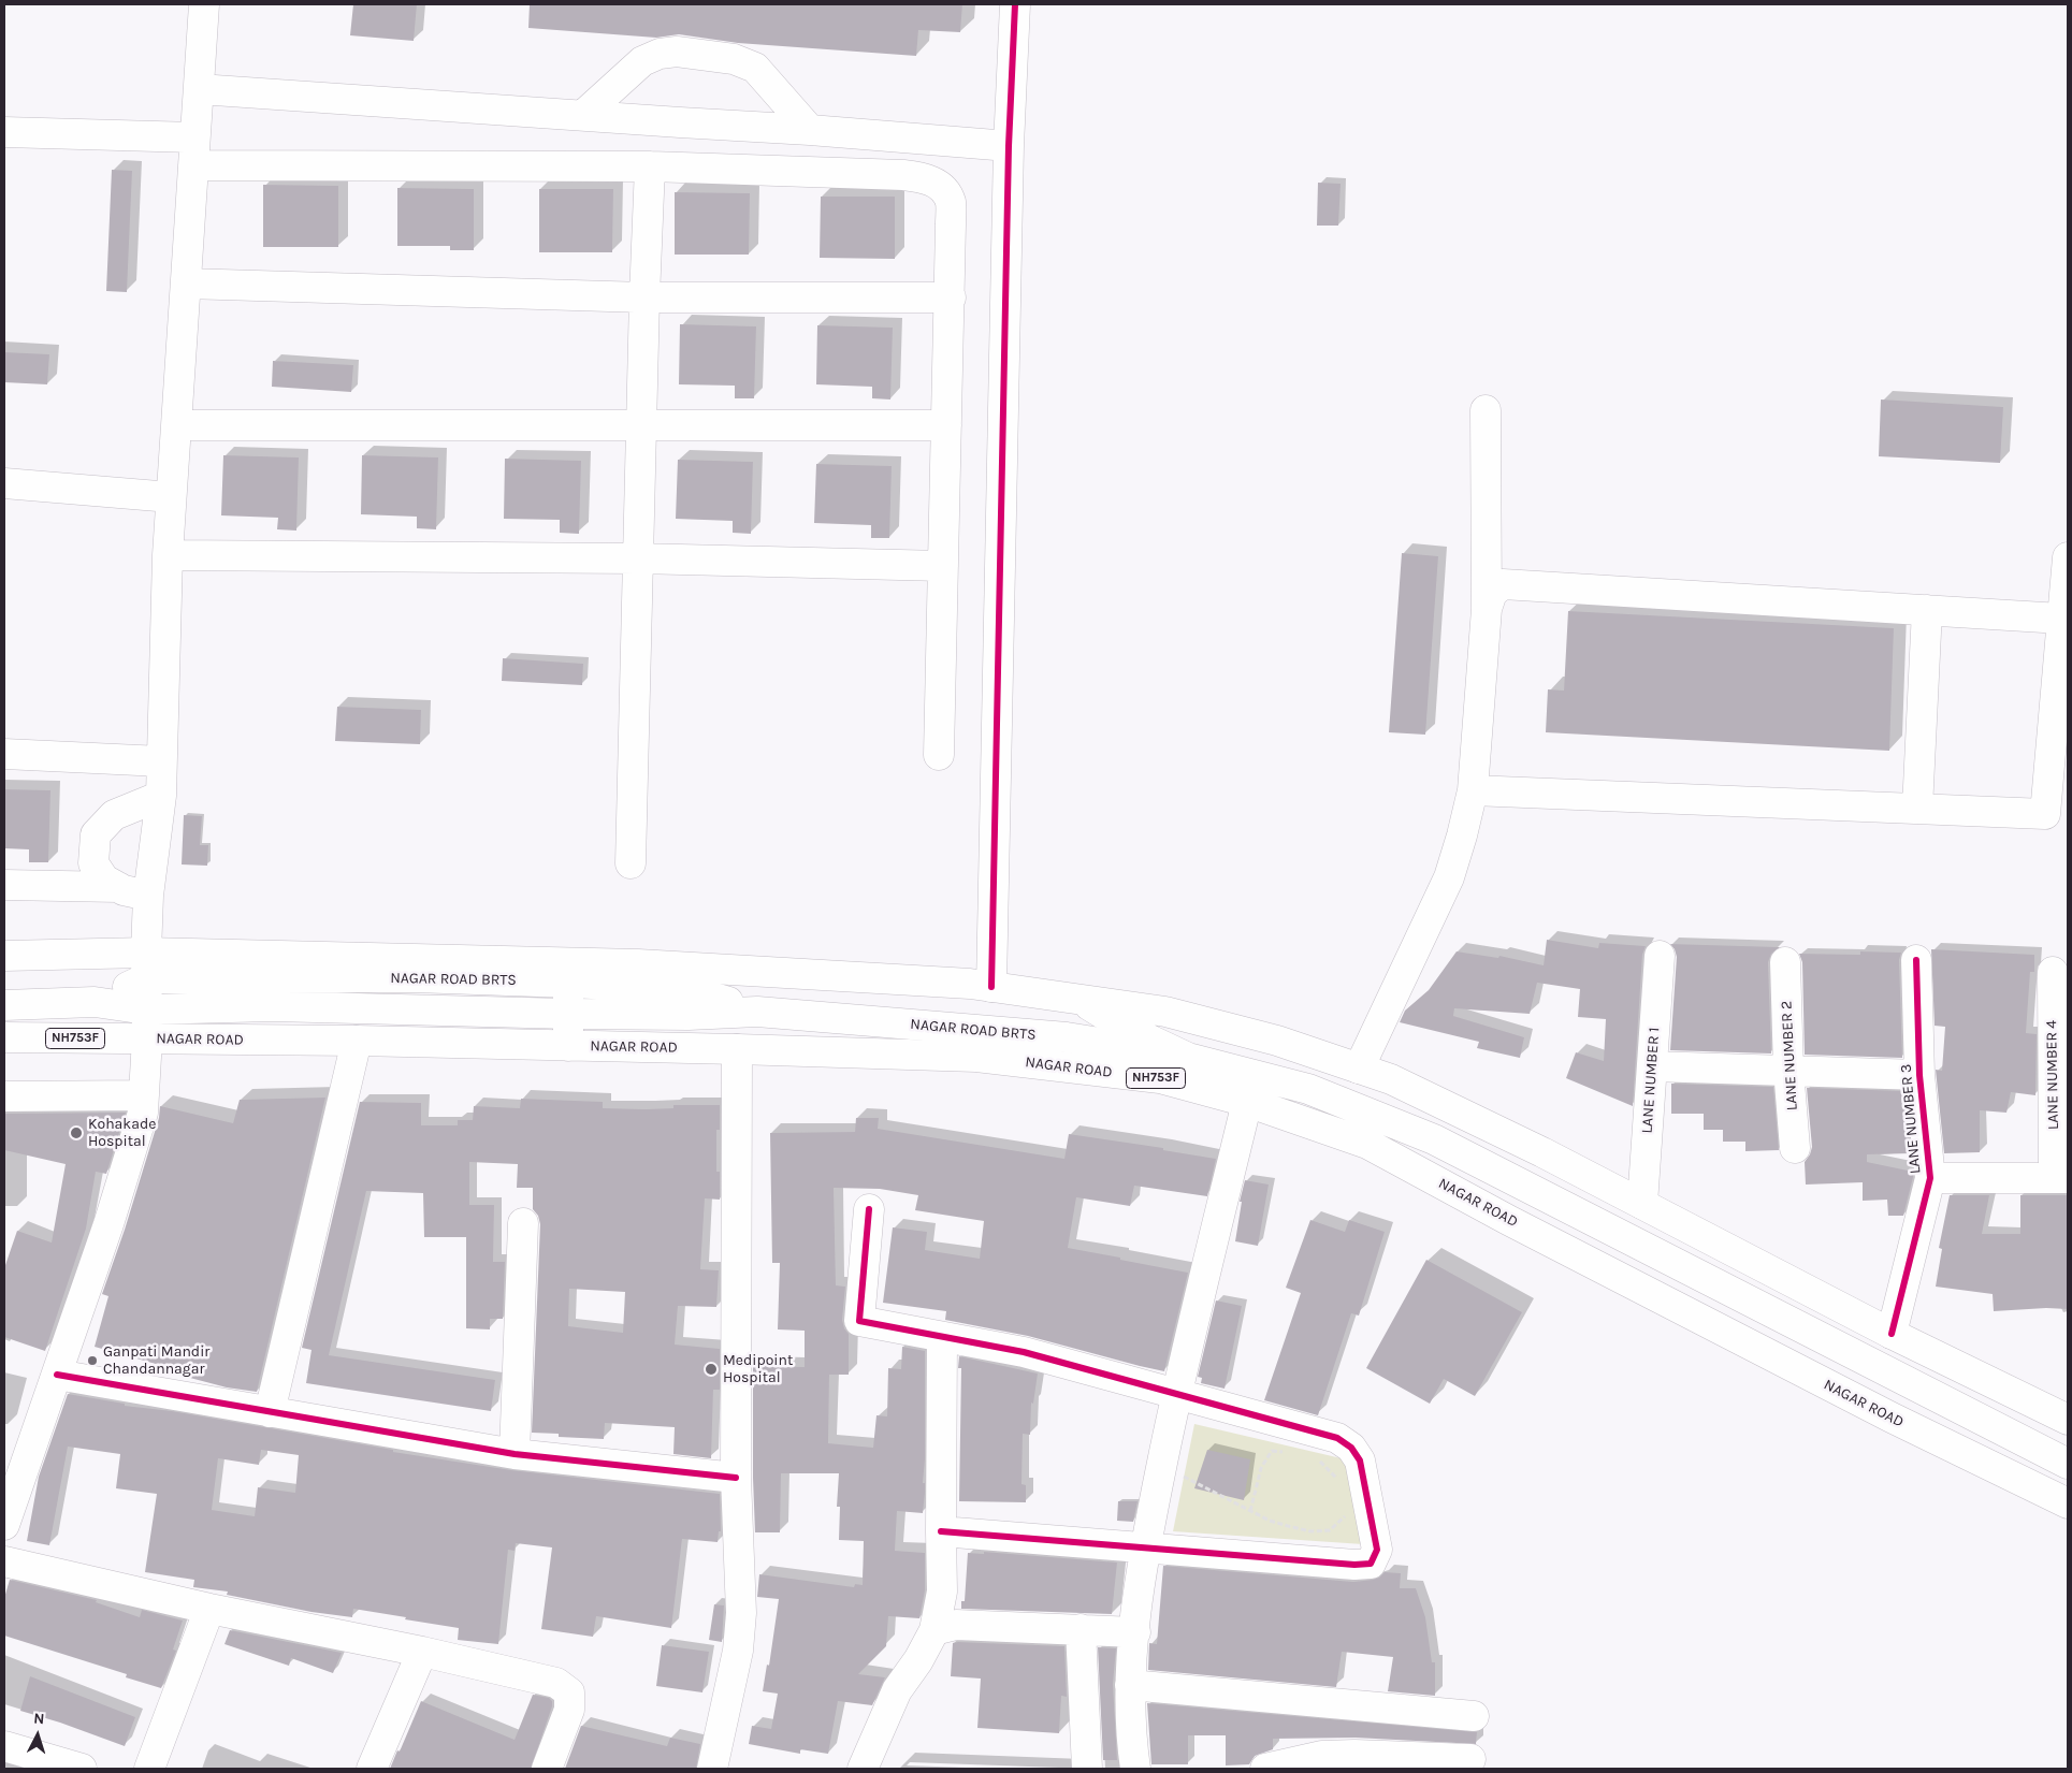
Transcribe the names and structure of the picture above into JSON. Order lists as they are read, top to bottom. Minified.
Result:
{"streets":{"main road":["NAGAR ROAD BRTS","NH753F","NAGAR ROAD","LANE NUMBER 2","LANE NUMBER 4","LANE NUMBER 1","LANE NUMBER 3"]},"crossings":[["NAGAR ROAD BRTS","NAGAR ROAD"]],"places":["Kohakade Hospital","Ganpati Mandir Chandannagar","Medipoint Hospital"],"north":"top"}
